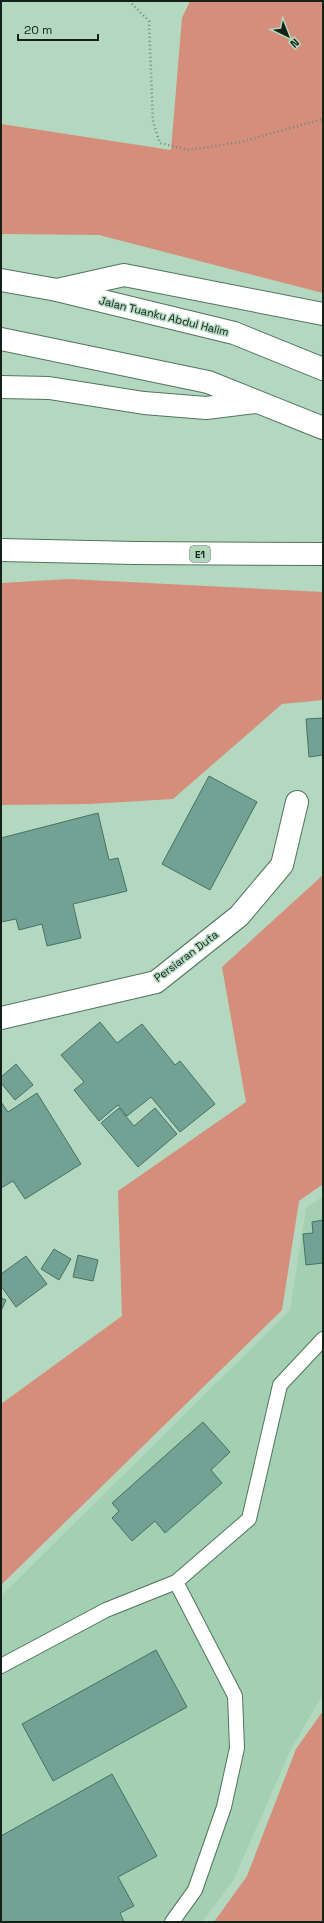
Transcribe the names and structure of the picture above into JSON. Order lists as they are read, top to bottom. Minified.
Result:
{"streets":{"main road":["Jalan Tuanku Abdul Halim","E1","Persiaran Duta"]},"scale_bar":"20 m","north":"bottom right"}
